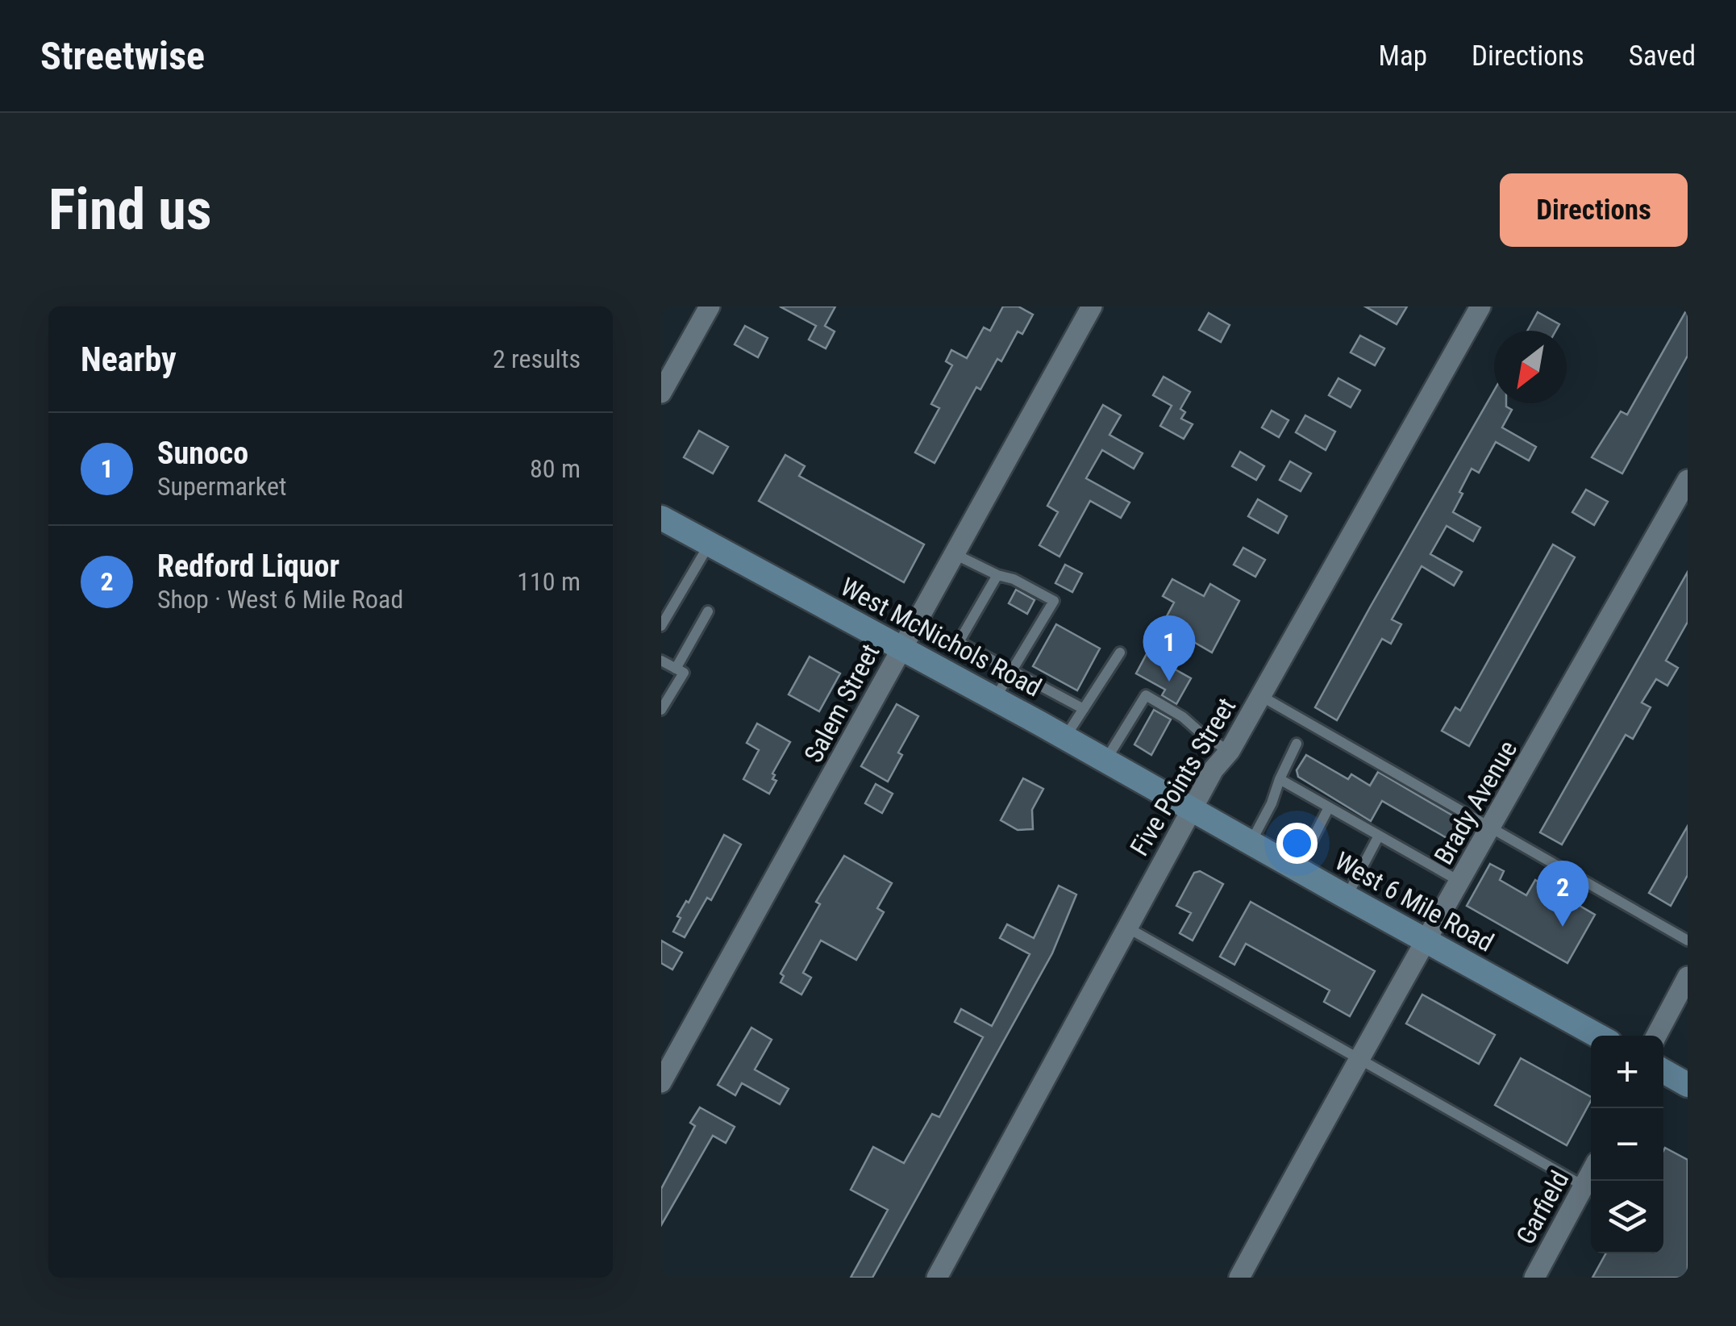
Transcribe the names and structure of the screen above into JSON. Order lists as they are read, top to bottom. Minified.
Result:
{"streets":{"main road":["West McNichols Road","West 6 Mile Road"],"street":["Salem Street","Five Points Street","Brady Avenue","Garfield"]},"crossings":[["West McNichols Road","Salem Street"],["West McNichols Road","Five Points Street"],["West McNichols Road","West 6 Mile Road"],["Five Points Street","West 6 Mile Road"],["Brady Avenue","West 6 Mile Road"]],"north":"bottom left","page":{"header":"Streetwise","nav":["Map","Directions","Saved"],"buttons":"Directions","title":"Find us","heading":["Nearby","2 results"],"list":[{"mark":"1","name":"Sunoco","note":"Supermarket","value":"80 m"},{"mark":"2","name":"Redford Liquor","note":"Shop · West 6 Mile Road","value":"110 m"}],"pins":["1","2"],"map_buttons":["+","−"]}}
